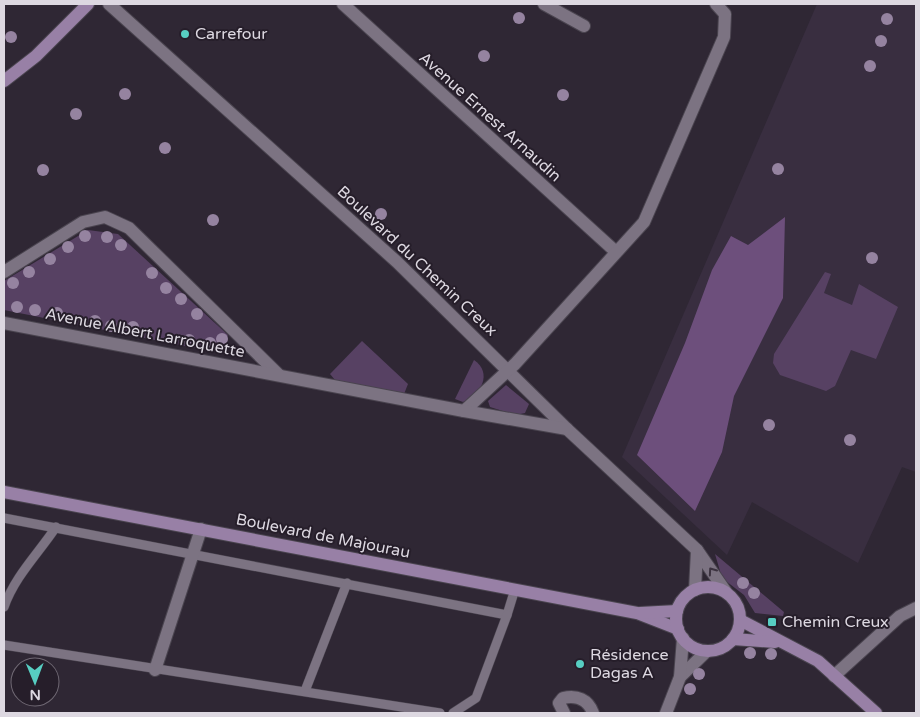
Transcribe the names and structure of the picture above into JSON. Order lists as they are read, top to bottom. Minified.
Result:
{"streets":{"street":["Avenue Ernest Arnaudin","Boulevard du Chemin Creux","Avenue Albert Larroquette","Boulevard de Majourau"]},"crossings":[["Boulevard du Chemin Creux","Avenue Albert Larroquette"],["Boulevard du Chemin Creux","Boulevard de Majourau"]],"places":{"other":["Carrefour","Résidence Dagas A"],"transit":["Chemin Creux"]},"north":"bottom"}
